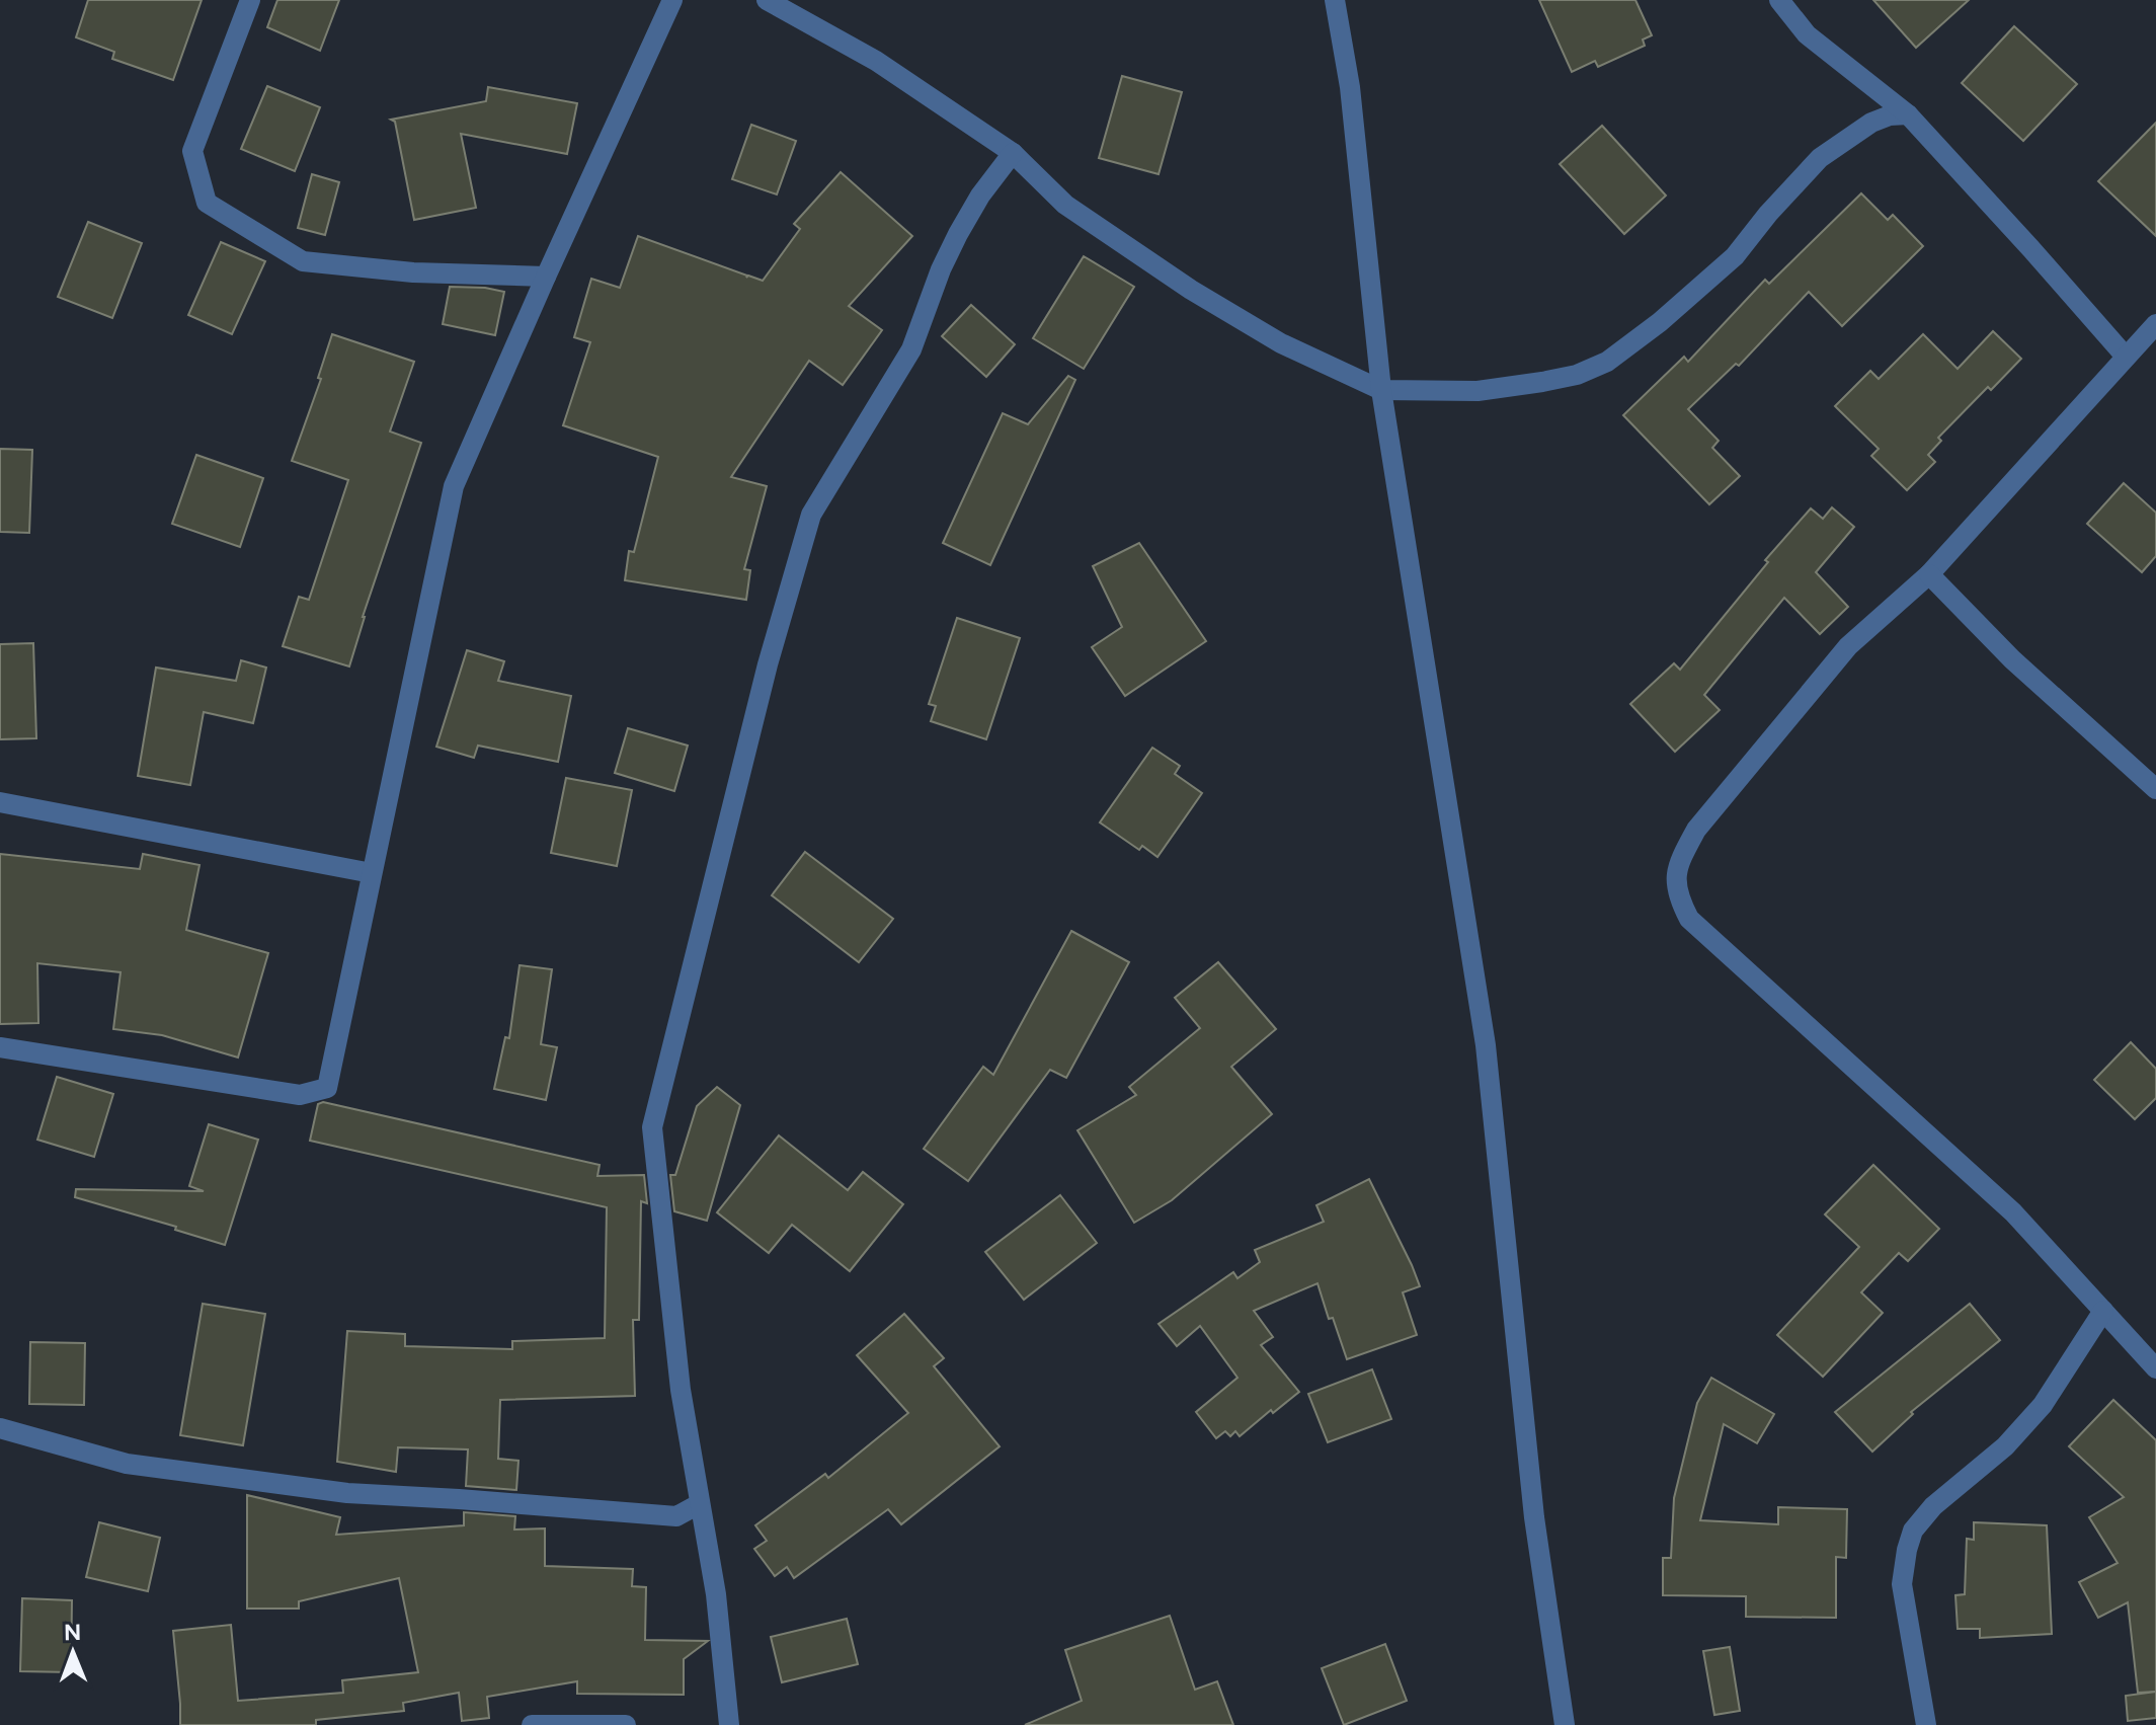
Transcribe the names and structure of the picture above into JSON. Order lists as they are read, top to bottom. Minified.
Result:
{"north":"top"}
